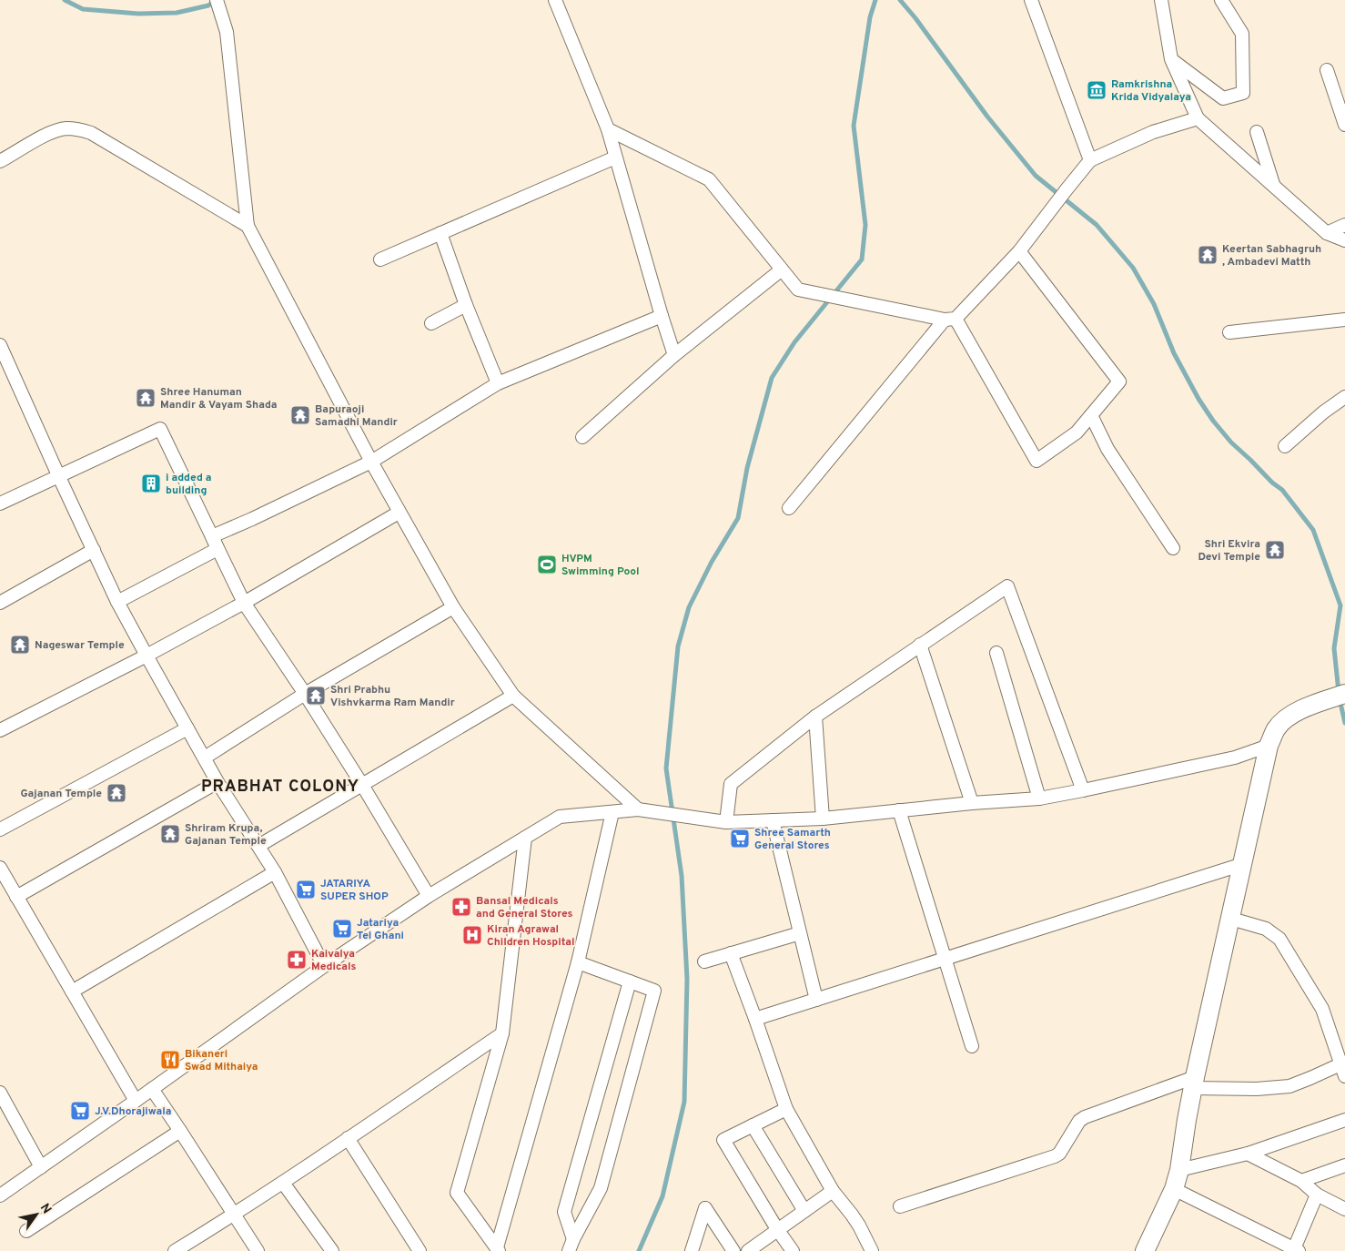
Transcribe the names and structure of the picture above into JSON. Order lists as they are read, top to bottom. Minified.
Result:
{"districts":["PRABHAT COLONY"],"places":{"museum":["Ramkrishna Krida Vidyalaya"],"temple":["Keertan Sabhagruh , Ambadevi Matth","Shree Hanuman Mandir & Vayam Shada","Bapuraoji Samadhi Mandir","Shri Ekvira Devi Temple","Nageswar Temple","Shri Prabhu Vishvkarma Ram Mandir","Gajanan Temple","Shriram Krupa, Gajanan Temple"],"building":["i added a building"],"sports":["HVPM Swimming Pool"],"supermarket":["Shree Samarth General Stores","JATARIYA SUPER SHOP","Jatariya Tel Ghani","J.V.Dhorajiwala"],"pharmacy":["Bansal Medicals and General Stores","Kaivalya Medicals"],"hospital":["Kiran Agrawal Children Hospital"],"restaurant":["Bikaneri Swad Mithaiya"]},"north":"top right"}
